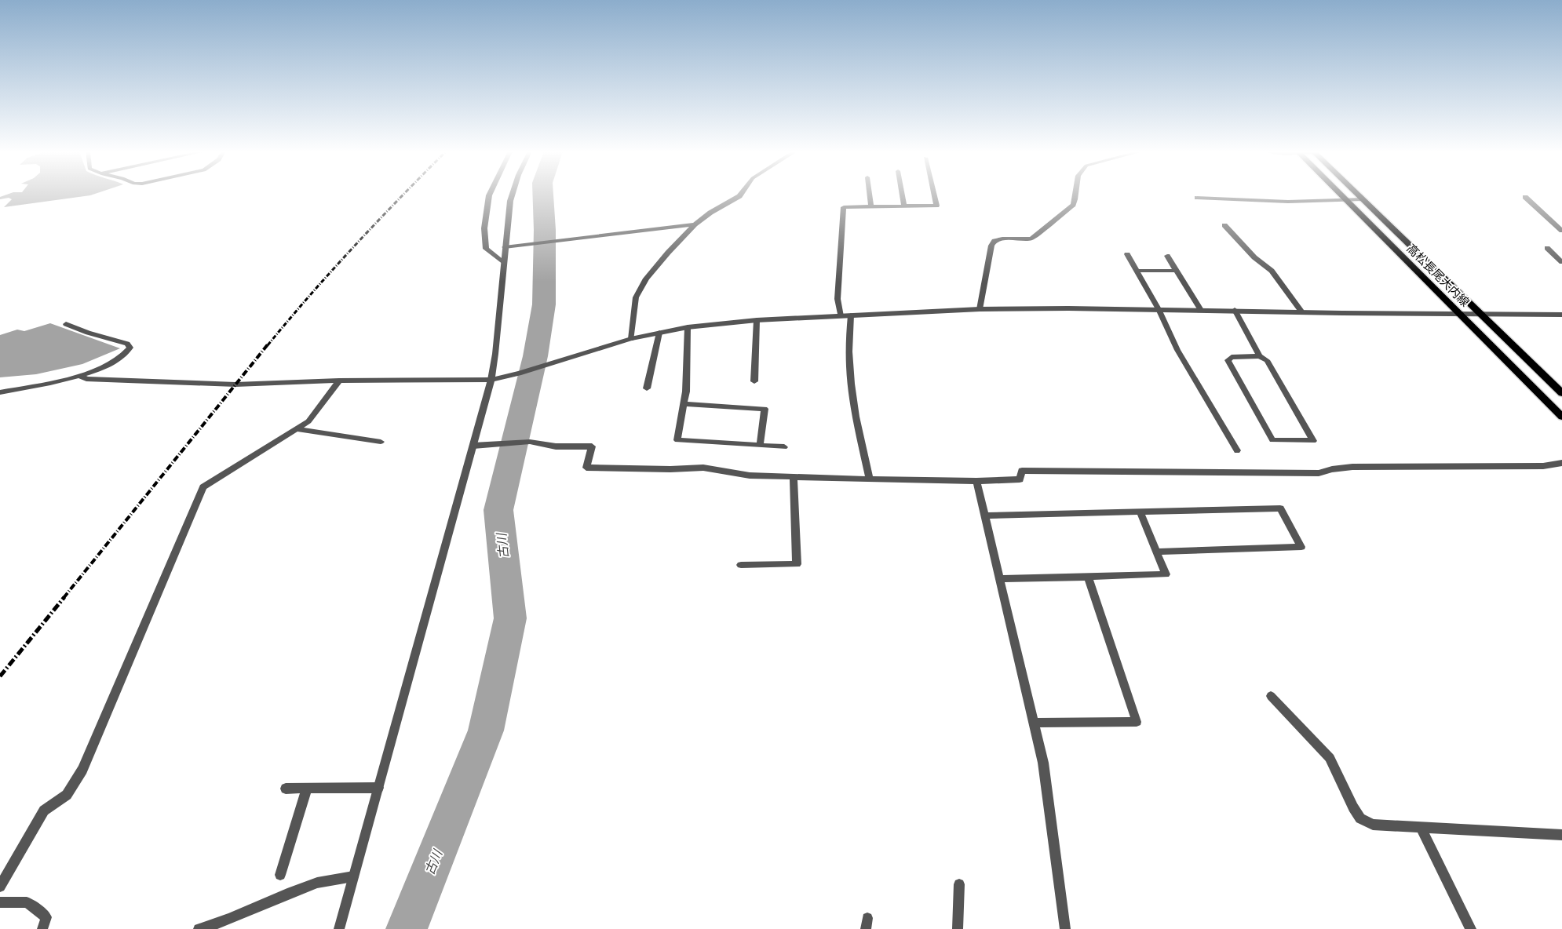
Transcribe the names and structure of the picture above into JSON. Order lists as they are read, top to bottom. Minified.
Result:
{"streets":{"main road":["高松長尾大内線"]},"water":["古川"]}
